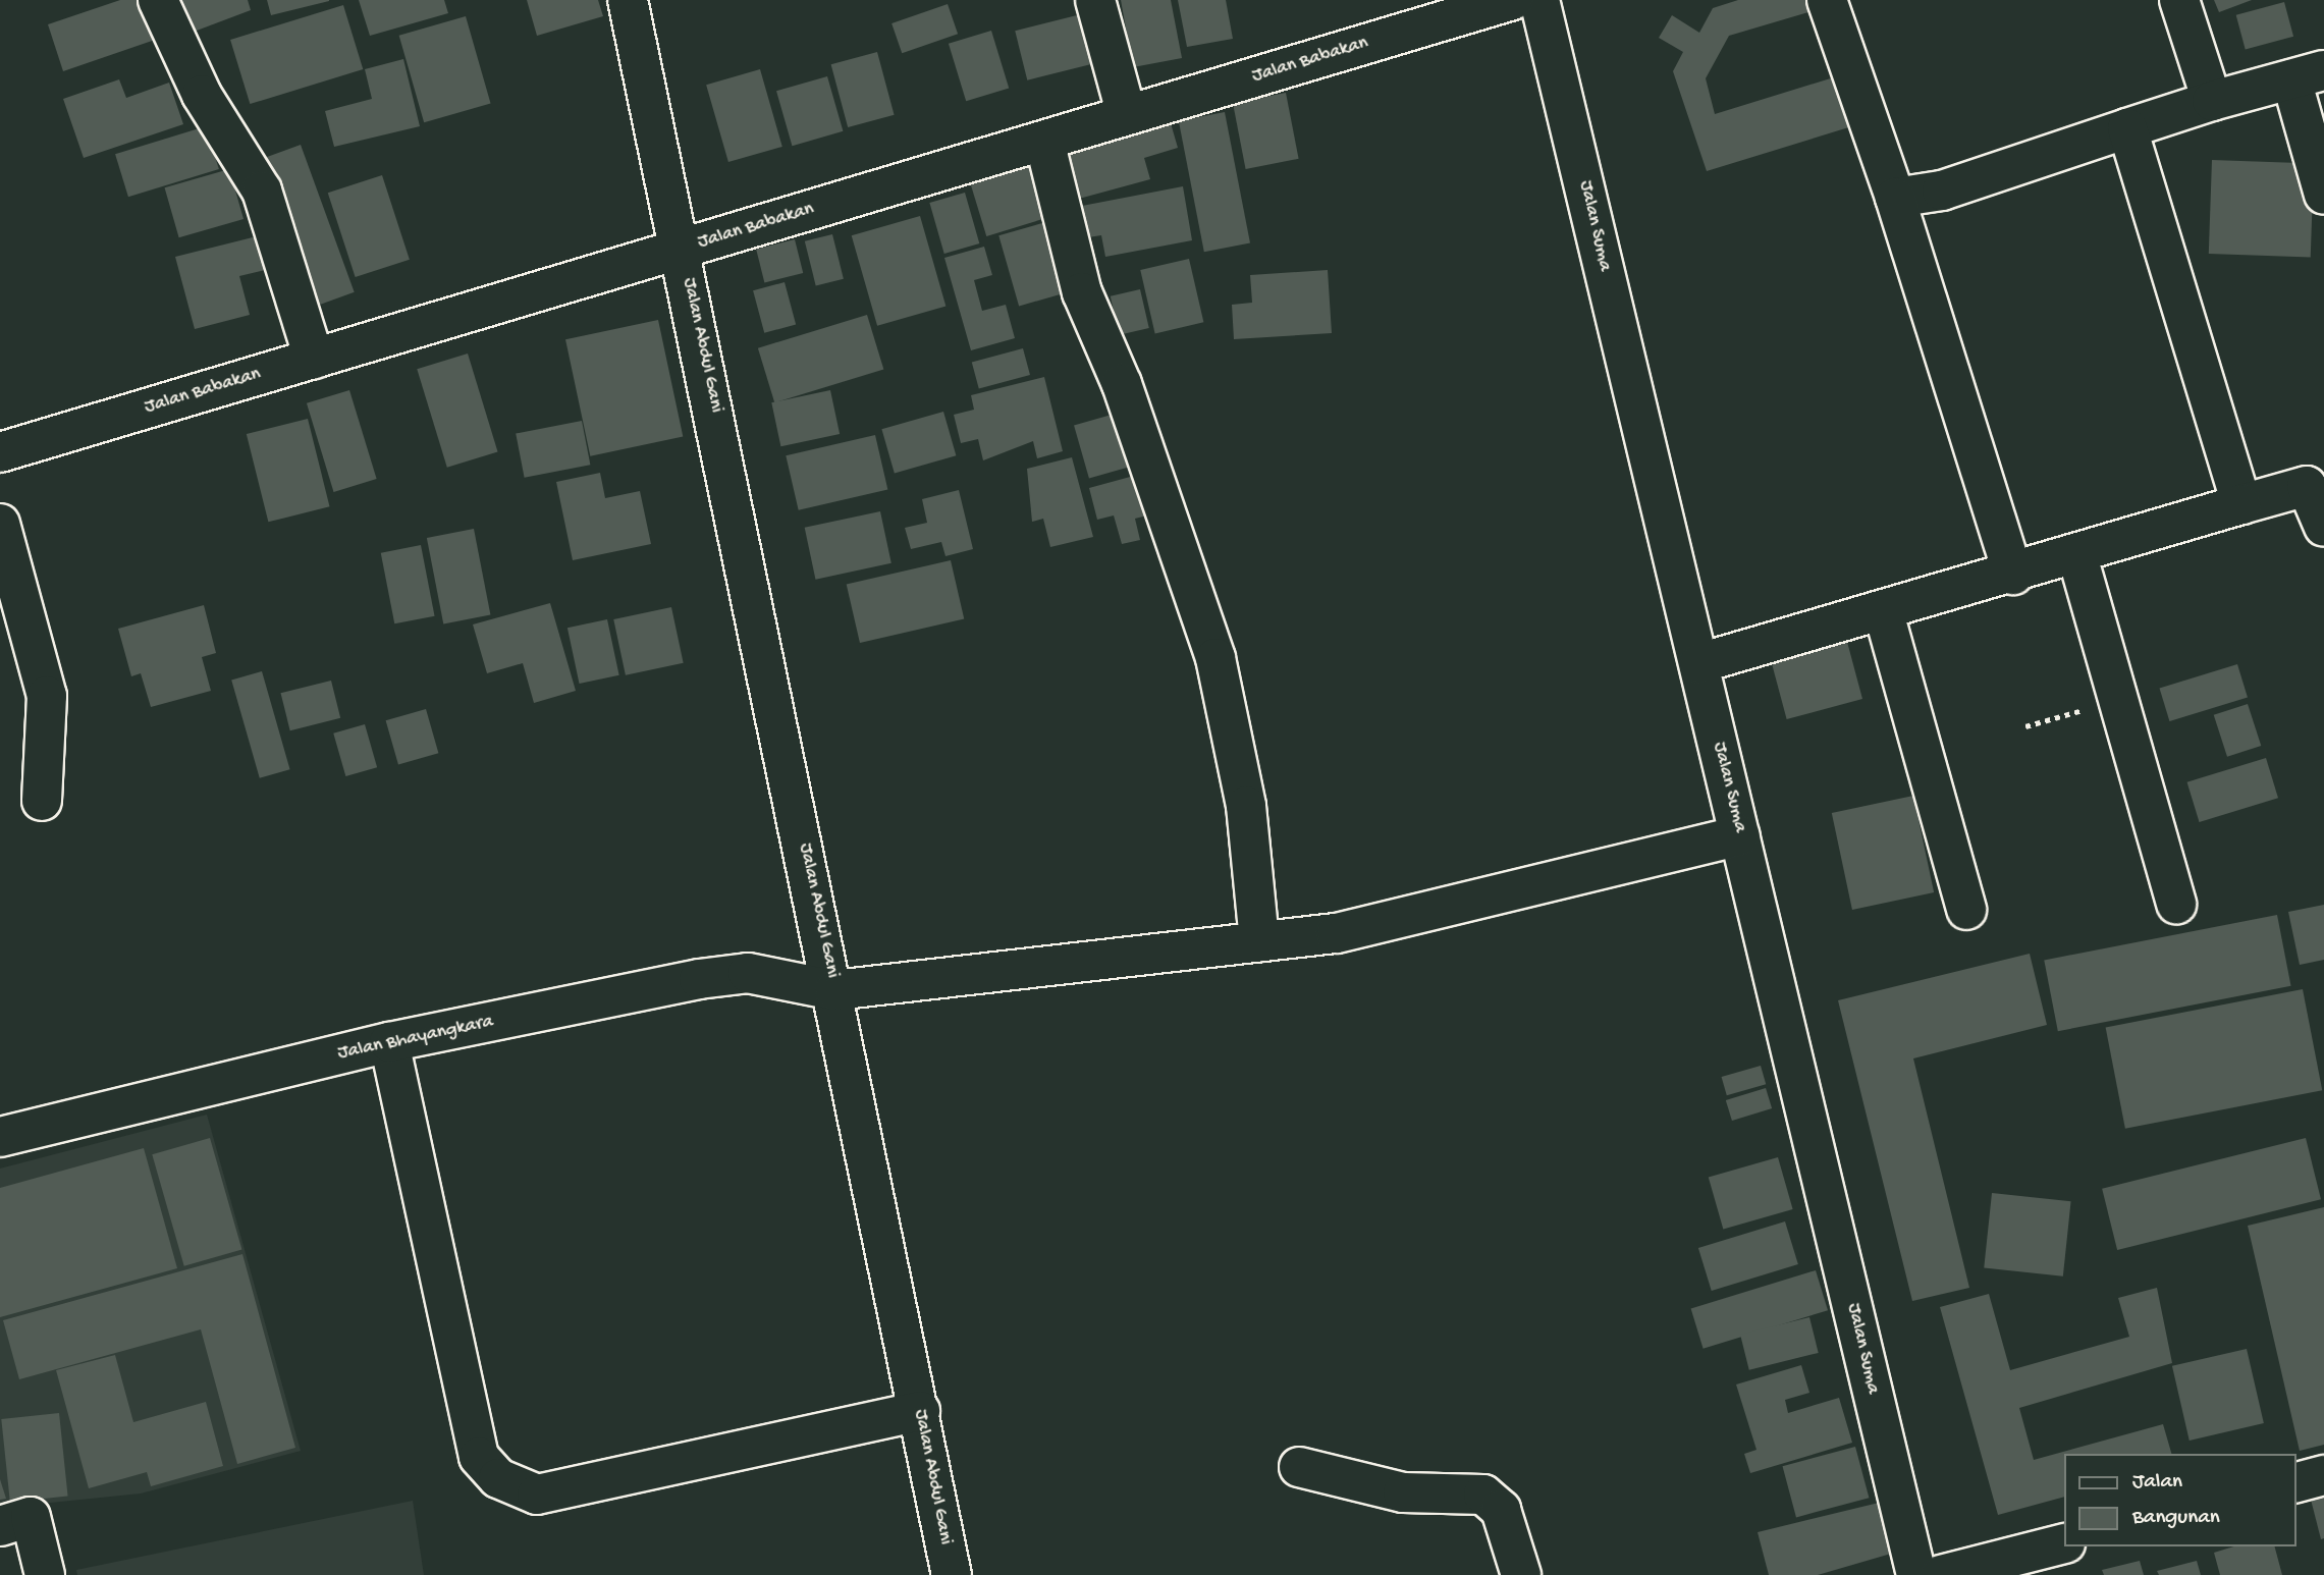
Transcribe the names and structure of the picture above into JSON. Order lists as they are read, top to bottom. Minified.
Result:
{"streets":{"street":["Jalan Babakan","Jalan Suma","Jalan Abdul Gani","Jalan Bhayangkara"]},"crossings":[["Jalan Babakan","Jalan Abdul Gani"],["Jalan Suma","Jalan Bhayangkara"],["Jalan Abdul Gani","Jalan Bhayangkara"]],"legend":["Jalan","Bangunan"]}
